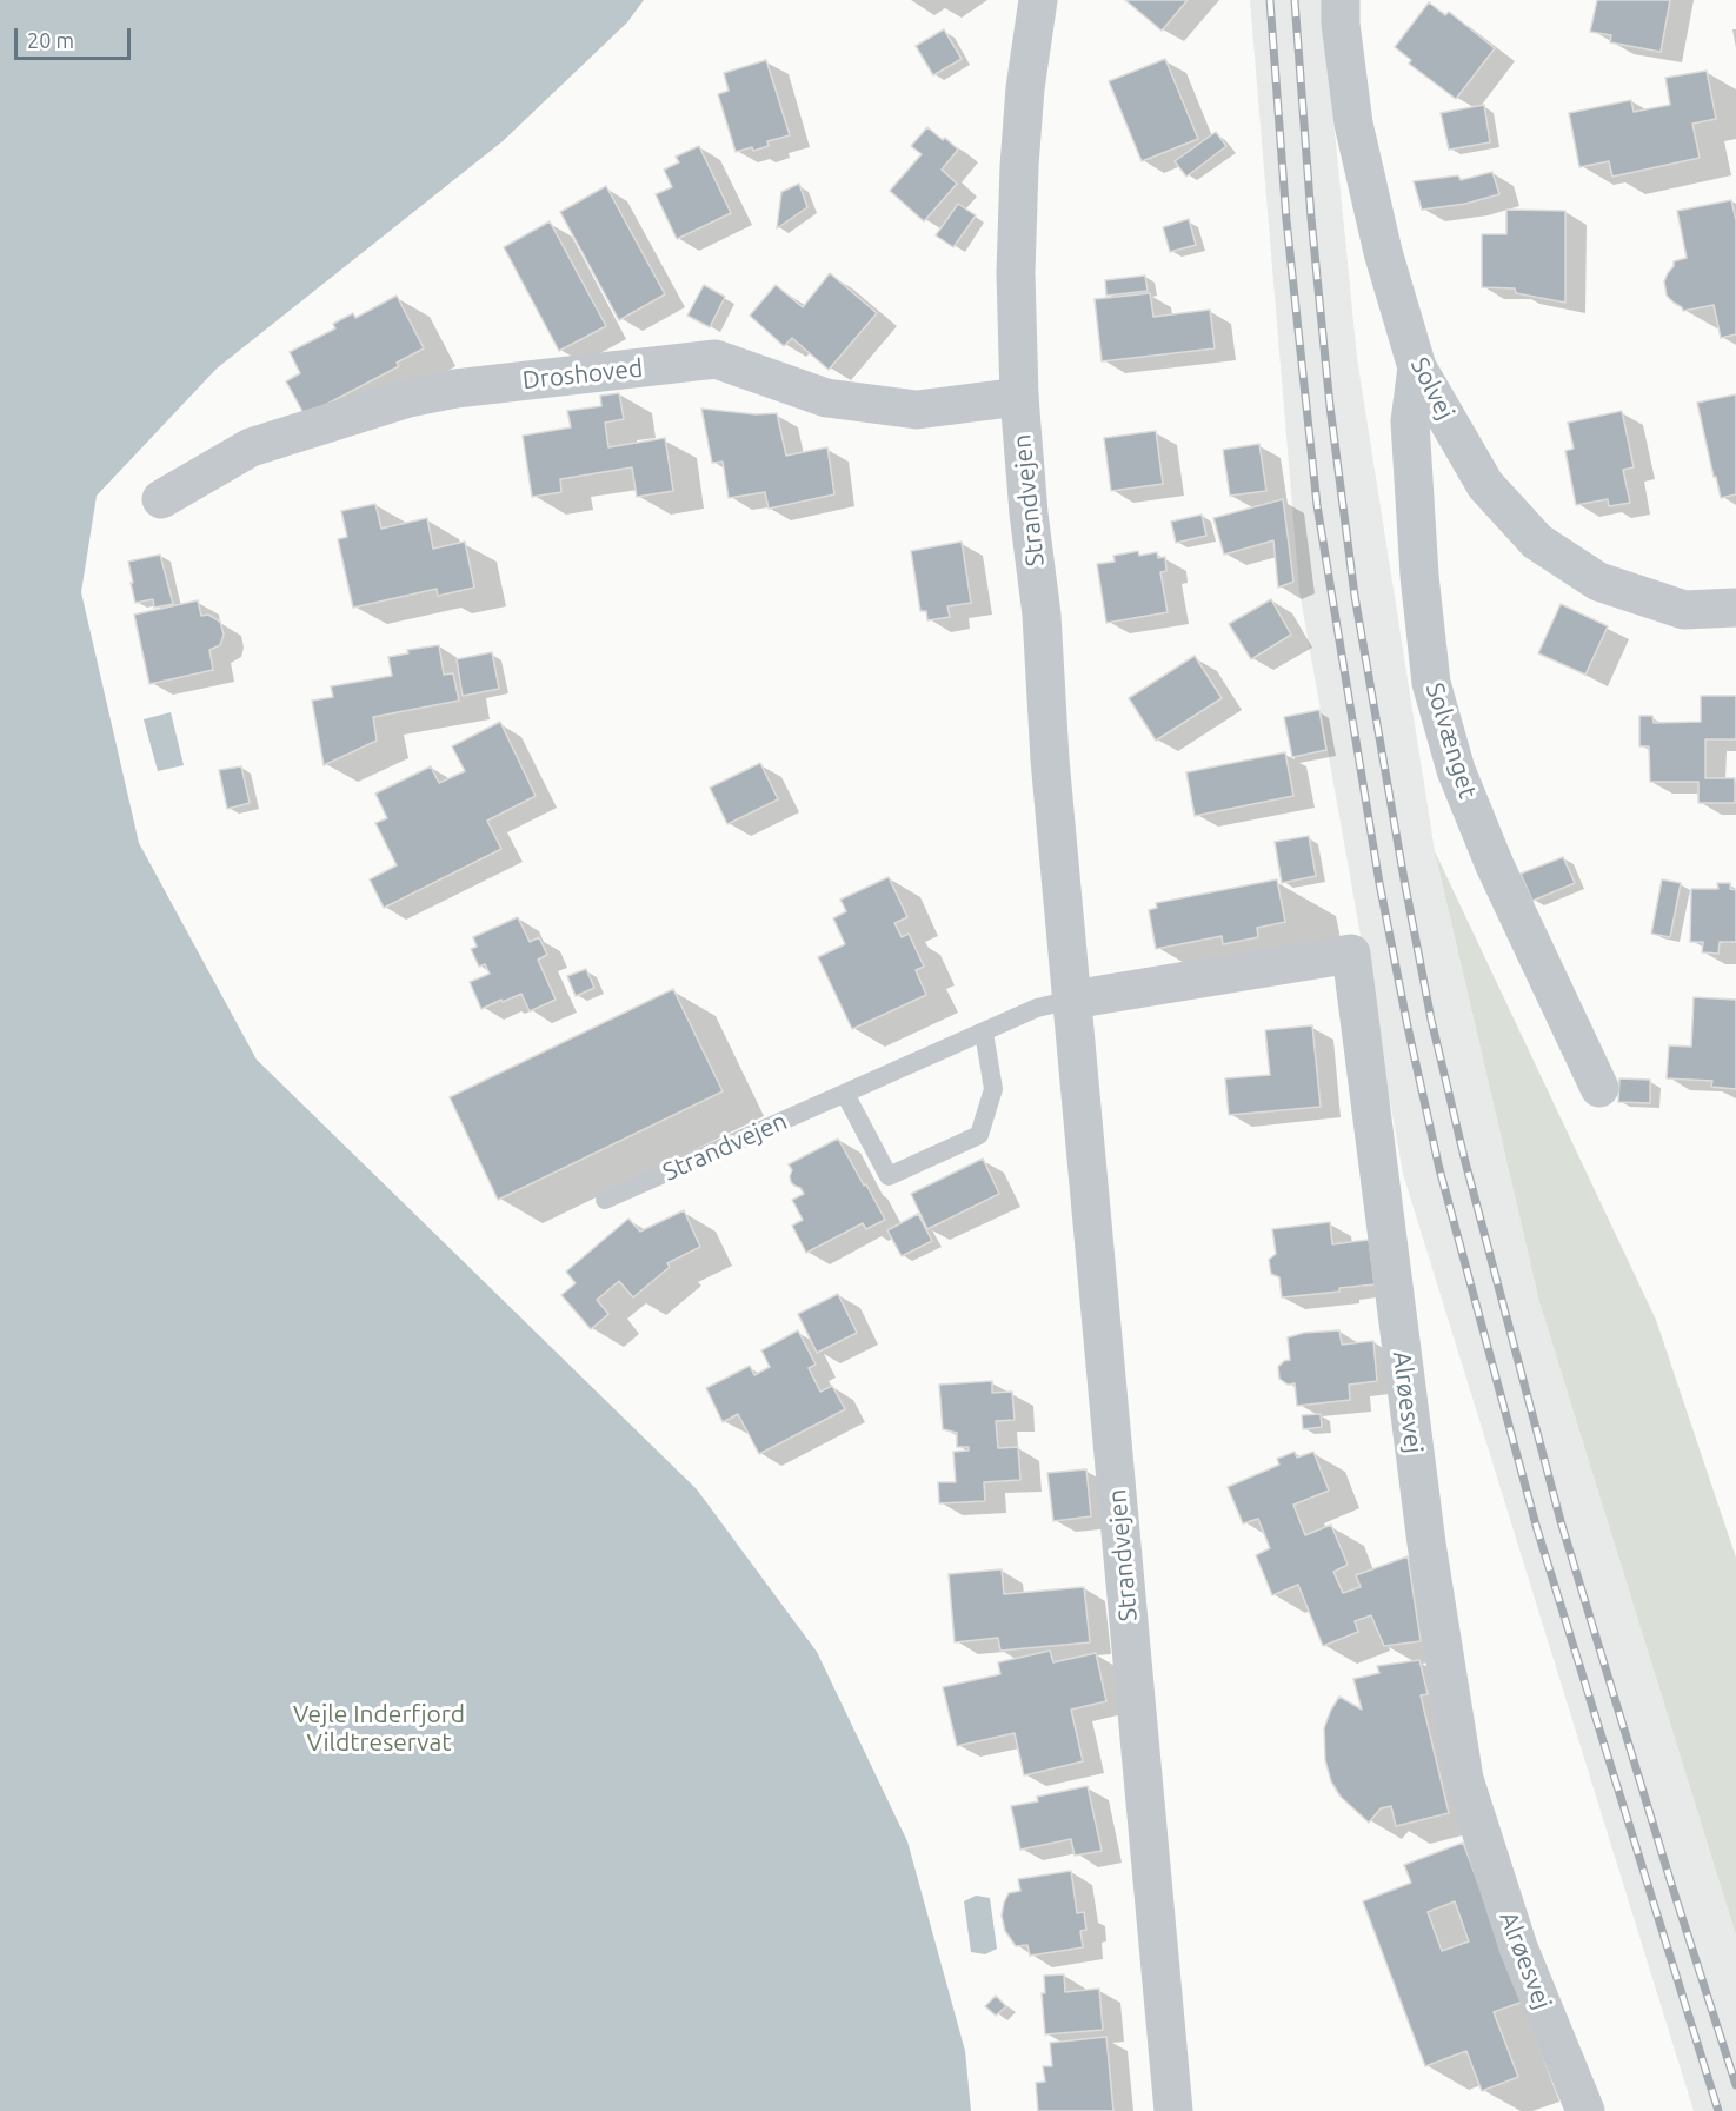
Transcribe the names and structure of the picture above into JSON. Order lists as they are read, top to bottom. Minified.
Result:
{"streets":{"street":["Droshoved","Solvej","Strandvejen","Solvænget","Alrøesvej"]},"crossings":[["Droshoved","Strandvejen"],["Solvej","Solvænget"],["Strandvejen","Alrøesvej"]],"parks":["Vejle Inderfjord Vildtreservat"],"scale_bar":"20 m"}
